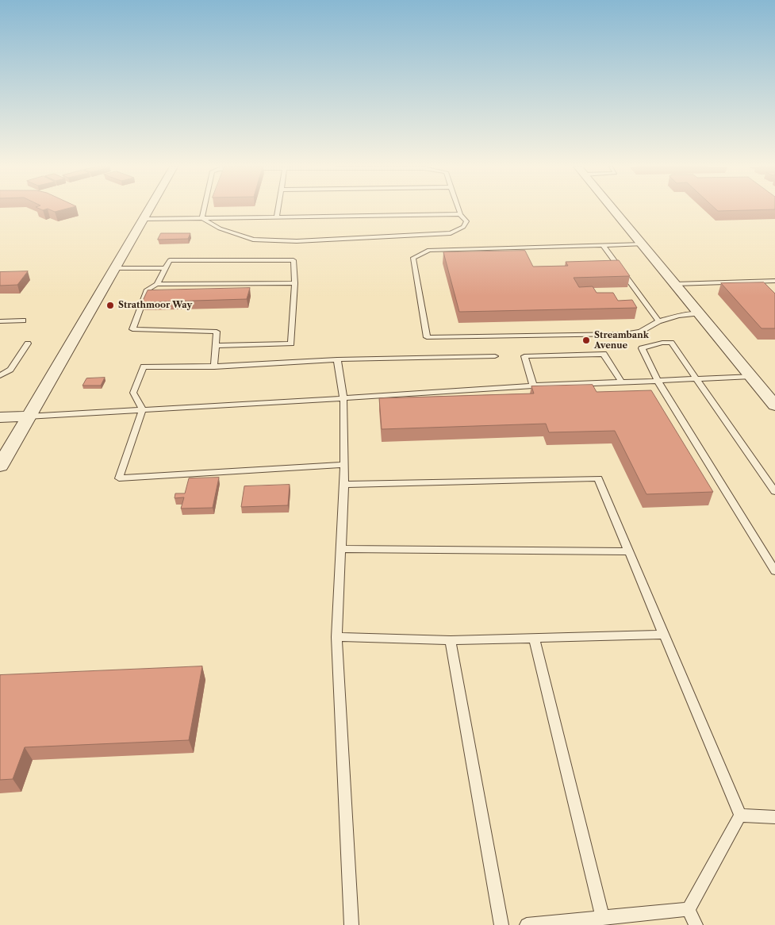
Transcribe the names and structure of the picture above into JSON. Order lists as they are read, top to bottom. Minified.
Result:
{"places":["Strathmoor Way","Streambank Avenue"]}
